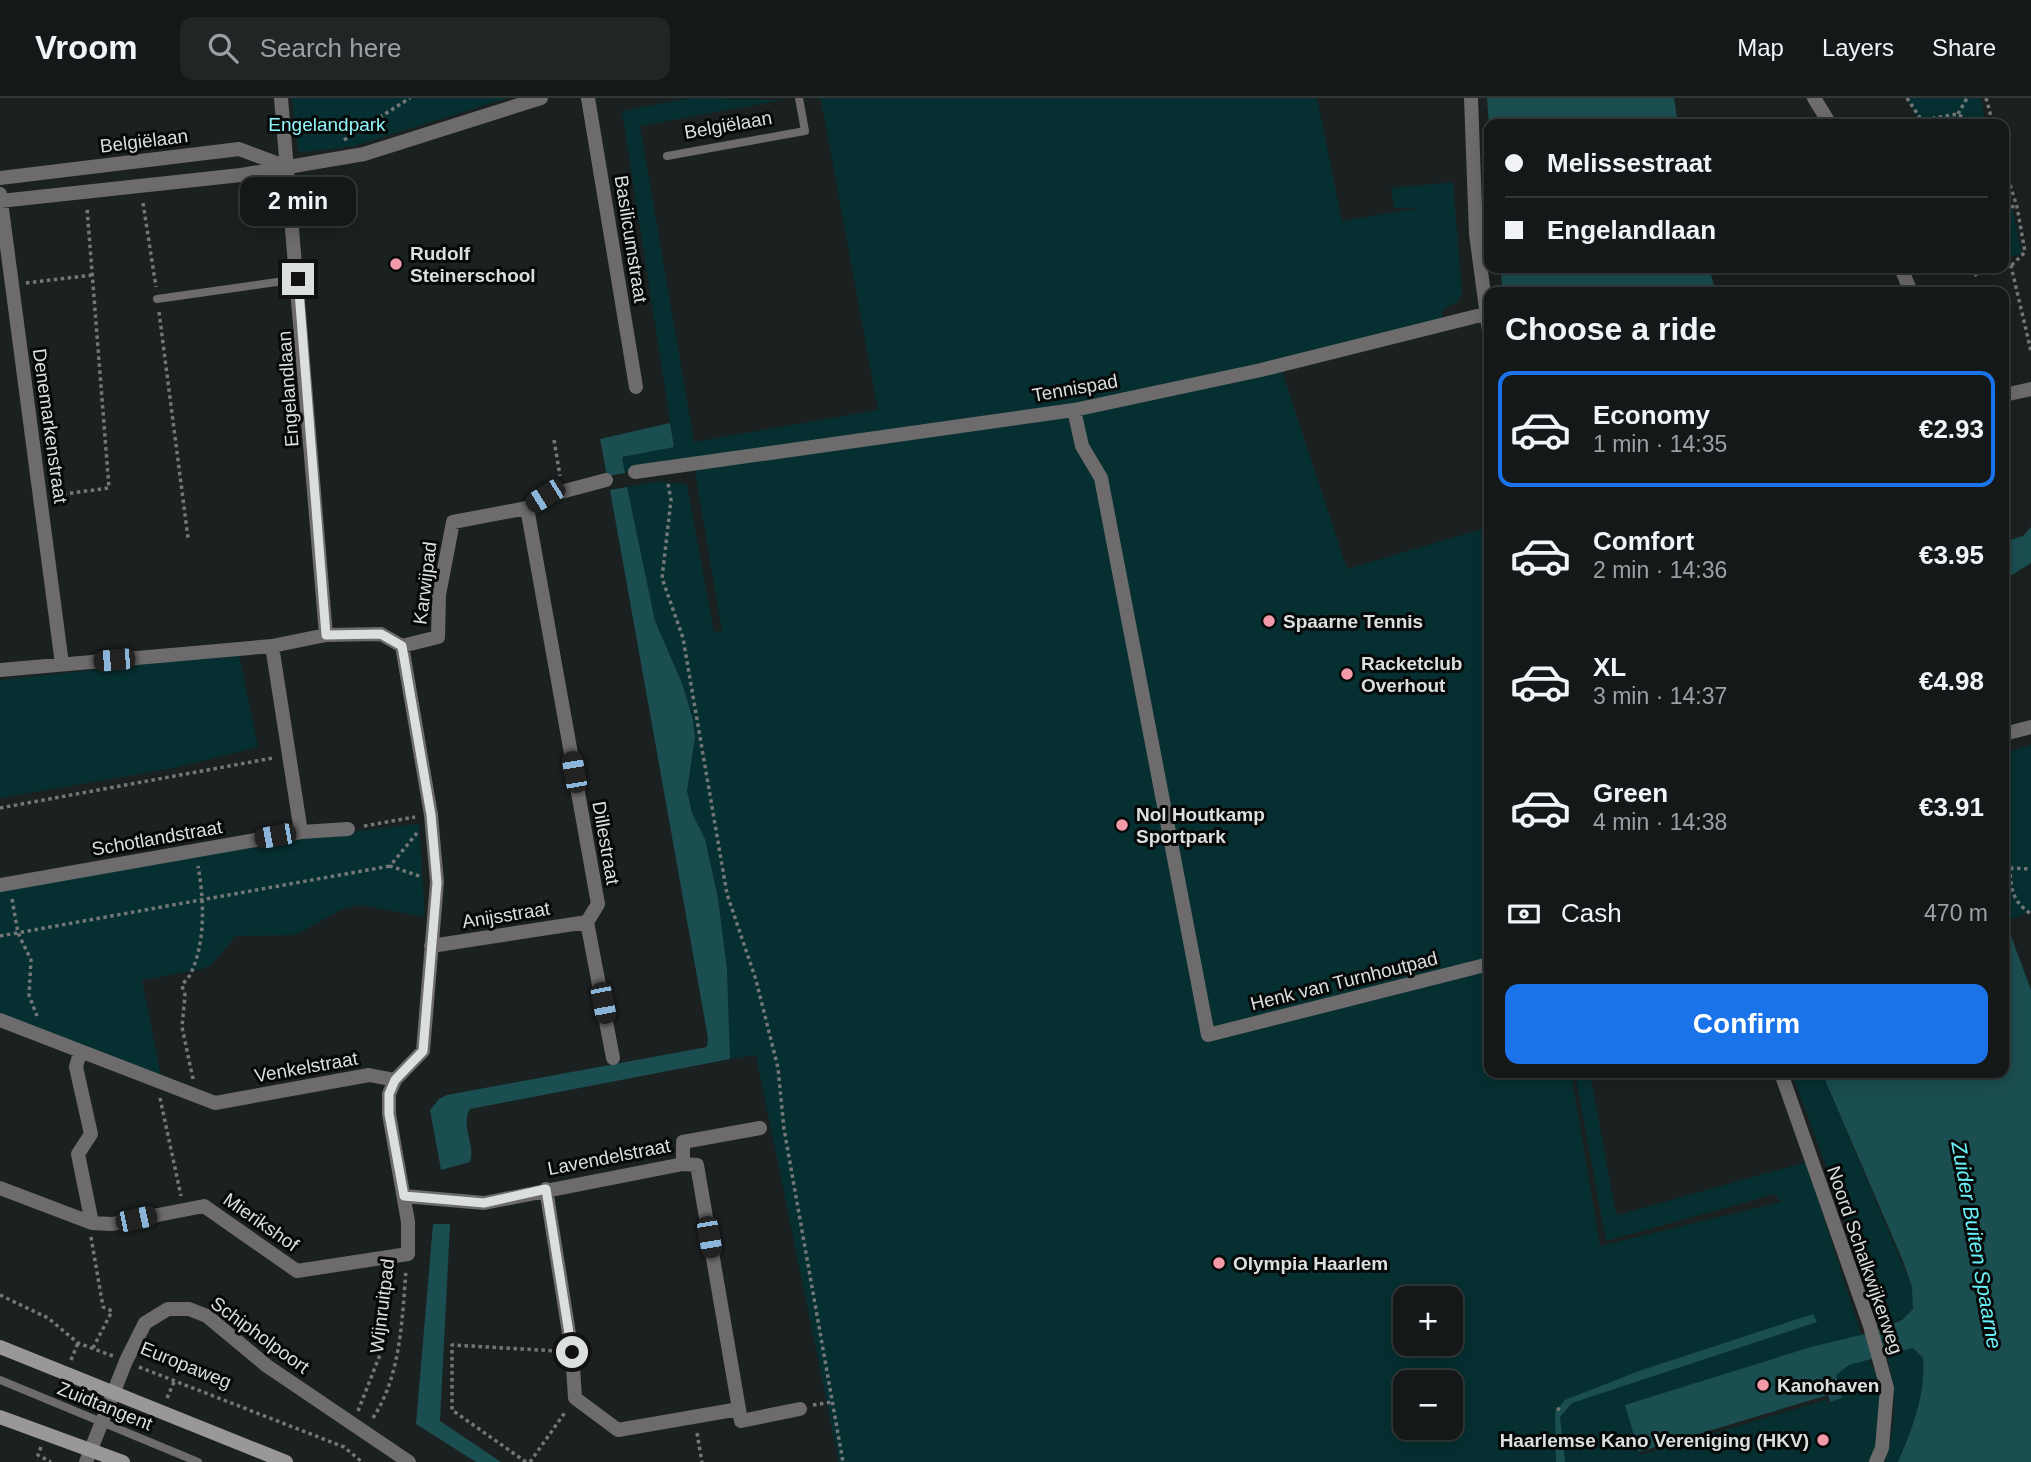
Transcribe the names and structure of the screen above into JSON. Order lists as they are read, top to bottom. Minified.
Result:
{"streets":{"street":["Belgiëlaan","Basilicumstraat","Tennispad","Engelandlaan","Denemarkenstraat","Karwijpad","Schotlandstraat","Dillestraat","Anijsstraat","Henk van Turnhoutpad","Venkelstraat","Lavendelstraat","Mierikshof","Noord Schalkwijkerweg","Wijnruitpad","Schipholpoort"],"lane":["Zuidtangent"],"path":["Europaweg"]},"crossings":[["Belgiëlaan","Engelandlaan"],["Tennispad","Henk van Turnhoutpad"],["Engelandlaan","Karwijpad"],["Denemarkenstraat","Karwijpad"],["Karwijpad","Dillestraat"],["Dillestraat","Anijsstraat"],["Venkelstraat","Wijnruitpad"],["Lavendelstraat","Wijnruitpad"],["Mierikshof","Wijnruitpad"],["Wijnruitpad","Schipholpoort"],["Wijnruitpad","Europaweg"],["Schipholpoort","Europaweg"],["Schipholpoort","Zuidtangent"]],"water":["Zuider Buiten Spaarne"],"parks":["Engelandpark"],"places":["Rudolf Steinerschool","Spaarne Tennis","Racketclub Overhout","Nol Houtkamp Sportpark","Olympia Haarlem","Kanohaven","Haarlemse Kano Vereniging (HKV)"],"page":{"header":"Vroom","search":"Search here","nav":["Map","Layers","Share"],"banner":["Melissestraat","Engelandlaan"],"bubble":"2 min","heading":"Choose a ride","list":[{"name":"Economy","note":"1 min · 14:35","value":"€2.93"},{"name":"Comfort","note":"2 min · 14:36","value":"€3.95"},{"name":"XL","note":"3 min · 14:37","value":"€4.98"},{"name":"Green","note":"4 min · 14:38","value":"€3.91"}],"pay":["Cash","470 m"],"buttons":"Confirm","map_buttons":["+","−"]}}
